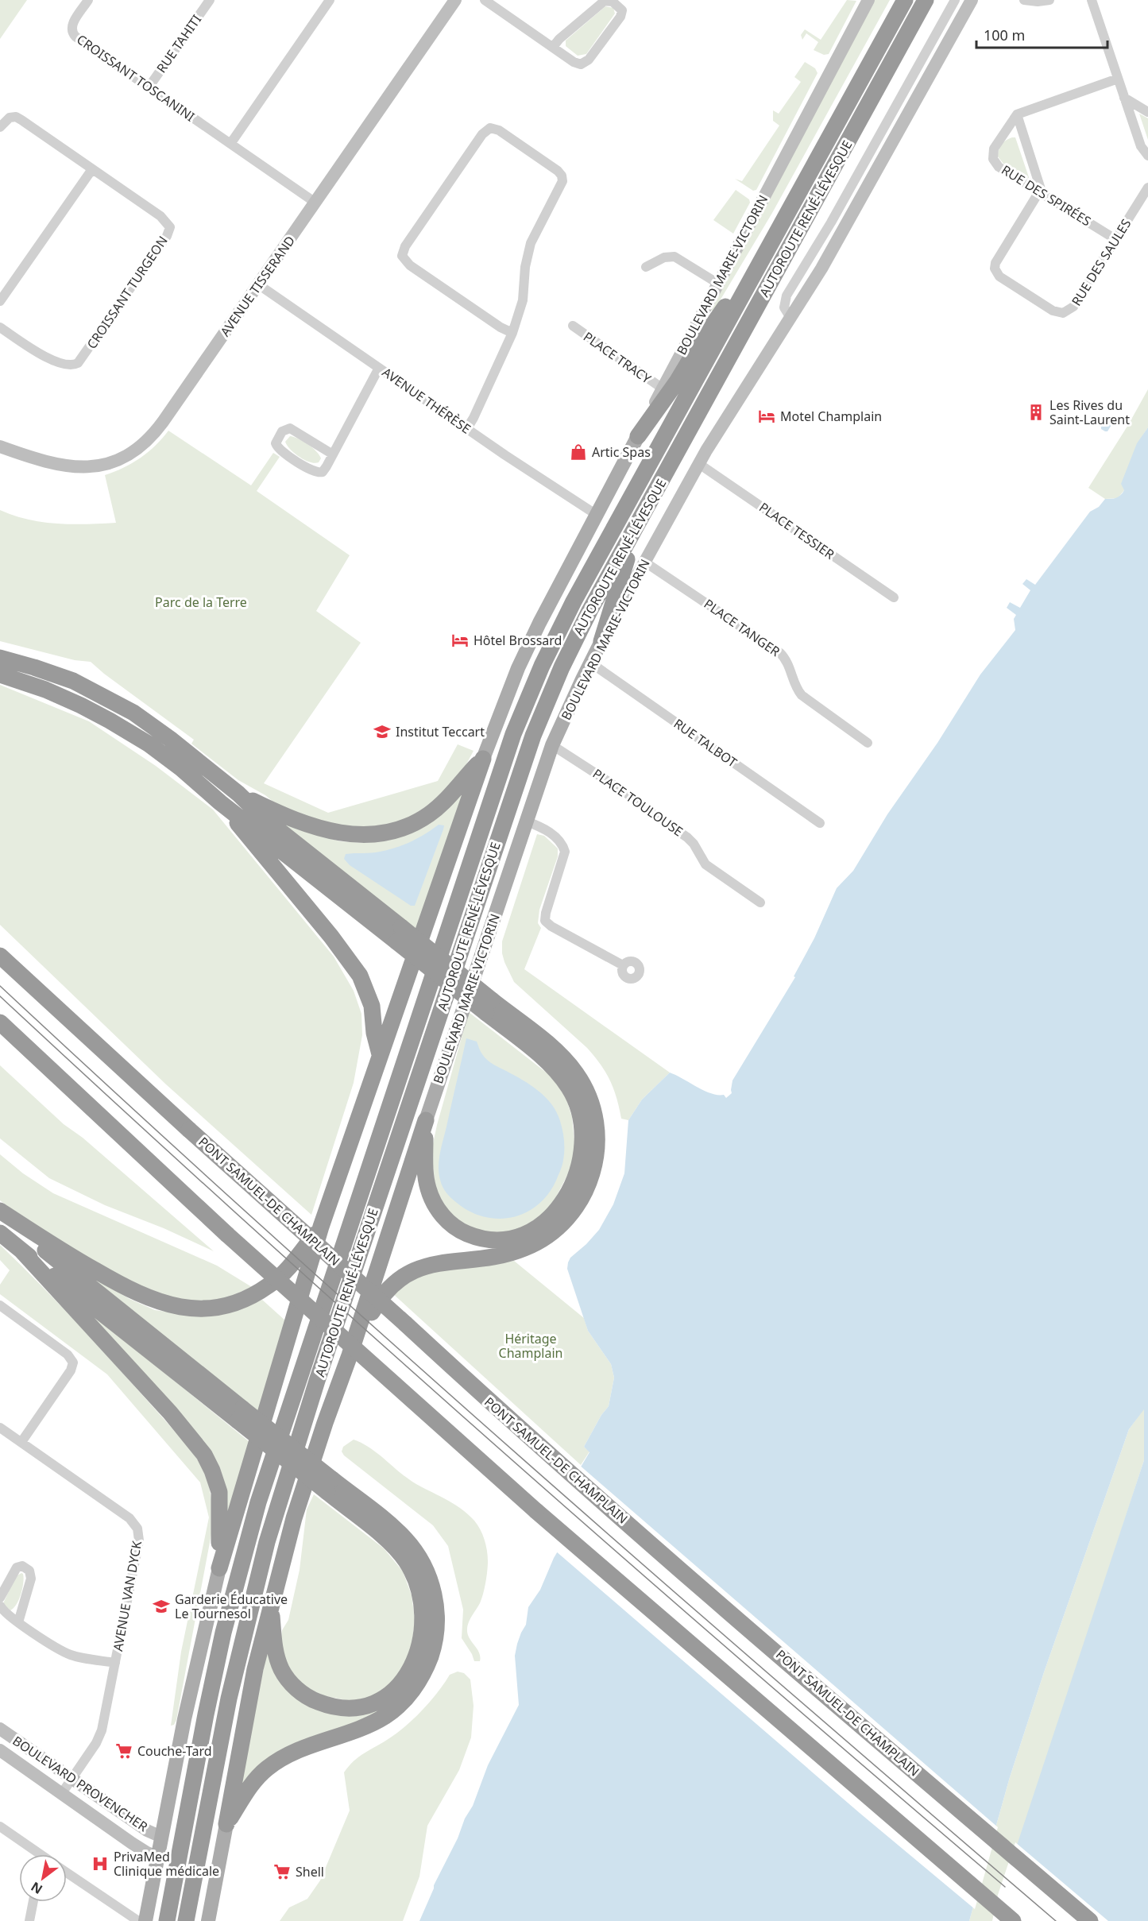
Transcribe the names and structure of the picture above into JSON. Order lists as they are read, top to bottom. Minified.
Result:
{"streets":{"highway":["AUTOROUTE RENÉ-LÉVESQUE","PONT SAMUEL-DE CHAMPLAIN"],"main road":["BOULEVARD MARIE-VICTORIN","AVENUE TISSERAND","BOULEVARD PROVENCHER"],"street":["RUE TAHITI","CROISSANT TOSCANINI","RUE DES SPIRÉES","RUE DES SAULES","CROISSANT TURGEON","PLACE TRACY","AVENUE THÉRÈSE","PLACE TESSIER","PLACE TANGER","RUE TALBOT","PLACE TOULOUSE","AVENUE VAN DYCK"]},"crossings":[["RUE TAHITI","CROISSANT TOSCANINI"],["CROISSANT TOSCANINI","AVENUE TISSERAND"],["RUE DES SPIRÉES","RUE DES SAULES"],["BOULEVARD MARIE-VICTORIN","PLACE TRACY"],["BOULEVARD MARIE-VICTORIN","AVENUE THÉRÈSE"],["BOULEVARD MARIE-VICTORIN","PLACE TESSIER"],["BOULEVARD MARIE-VICTORIN","PLACE TANGER"],["BOULEVARD MARIE-VICTORIN","RUE TALBOT"],["BOULEVARD MARIE-VICTORIN","PLACE TOULOUSE"],["AVENUE TISSERAND","AVENUE THÉRÈSE"],["AVENUE VAN DYCK","BOULEVARD PROVENCHER"]],"parks":["Parc de la Terre","Héritage Champlain"],"places":{"building":["Les Rives du Saint-Laurent"],"hotel":["Motel Champlain","Hôtel Brossard"],"shop":["Artic Spas"],"school or university":["Institut Teccart","Garderie Éducative Le Tournesol"],"supermarket":["Couche-Tard","Shell"],"hospital":["PrivaMed Clinique médicale"]},"scale_bar":"100 m","north":"bottom left"}
